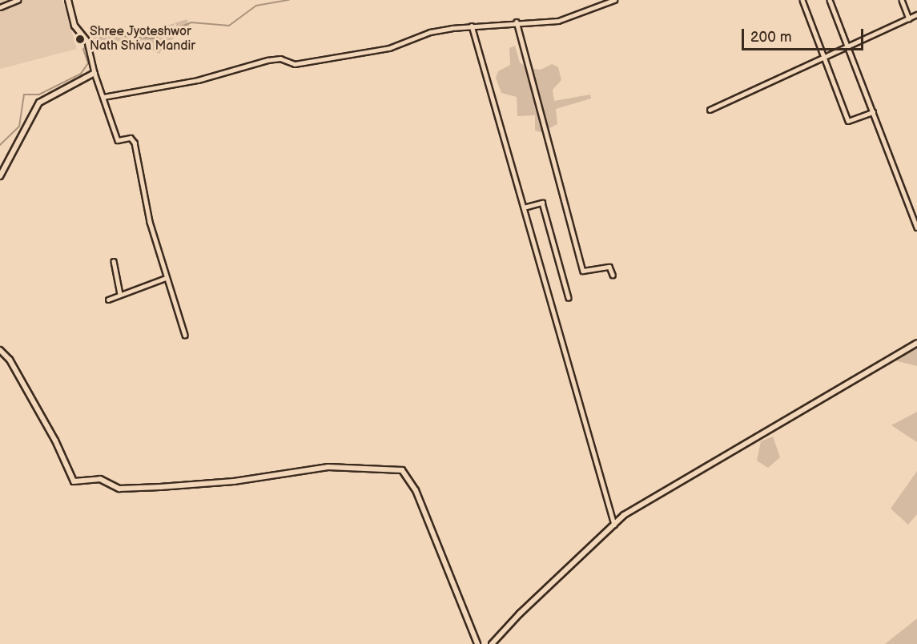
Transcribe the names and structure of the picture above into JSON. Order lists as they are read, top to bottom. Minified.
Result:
{"places":["Shree Jyoteshwor Nath Shiva Mandir"],"scale_bar":"200 m"}
